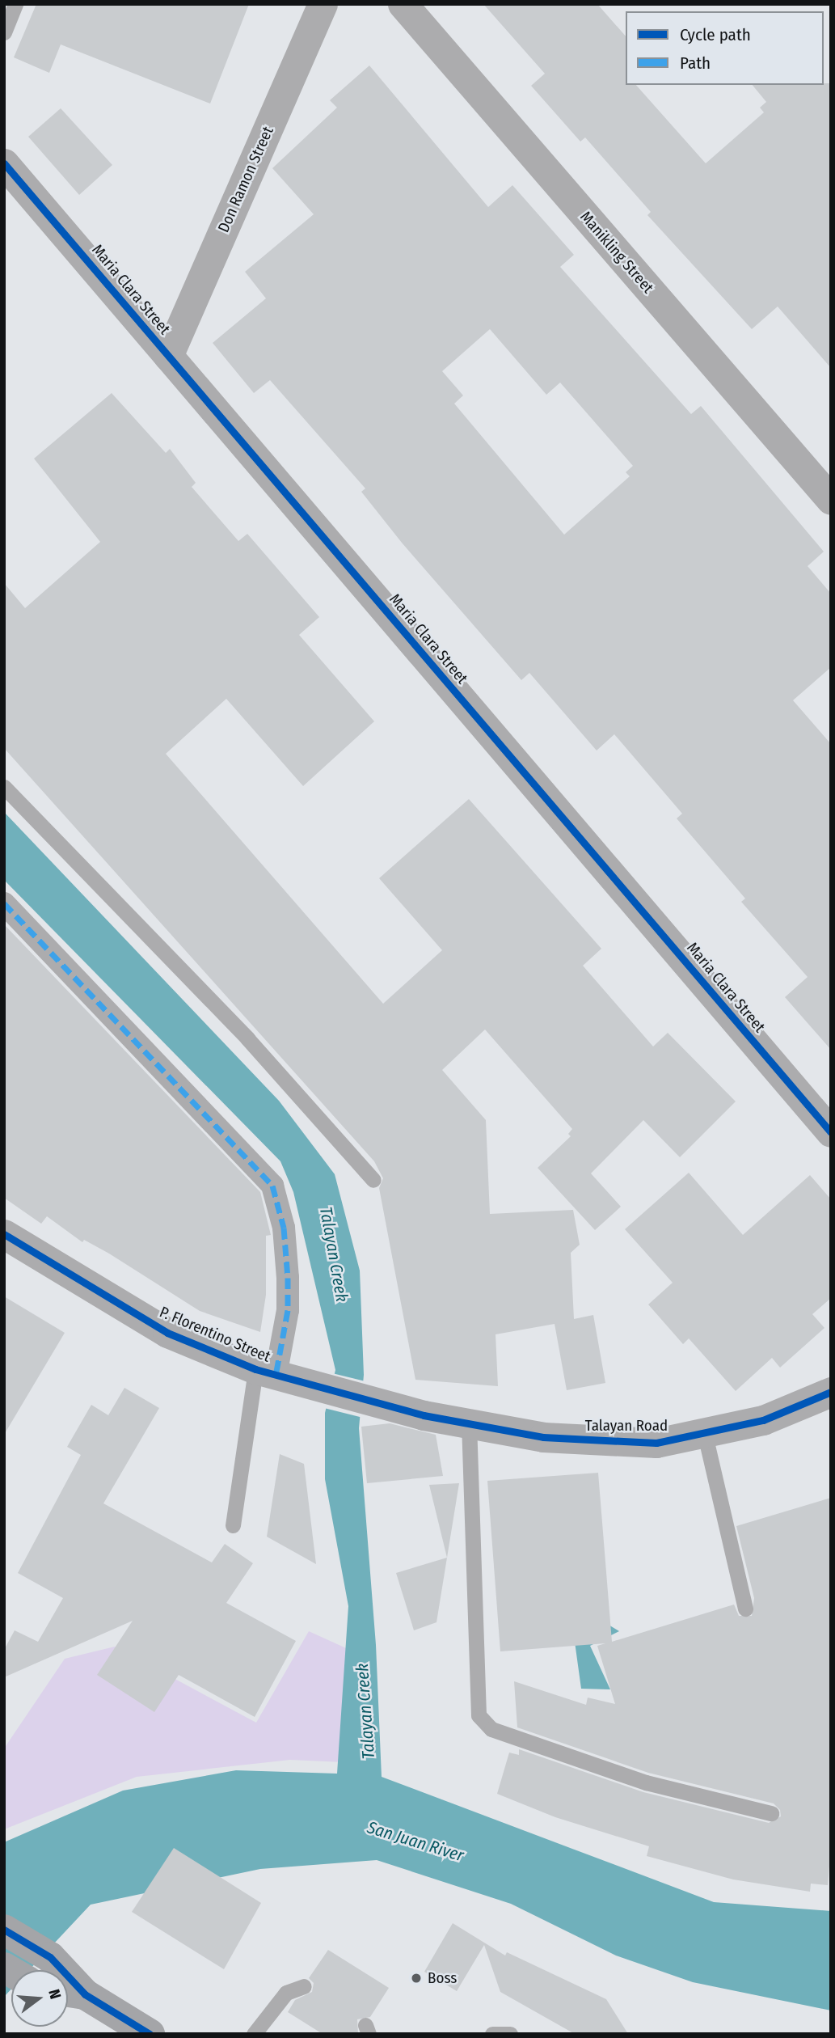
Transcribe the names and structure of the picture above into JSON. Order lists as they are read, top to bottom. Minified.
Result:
{"streets":{"street":["Don Ramon Street","Manikling Street","Maria Clara Street","P. Florentino Street","Talayan Road"]},"crossings":[["Don Ramon Street","Maria Clara Street"],["P. Florentino Street","Talayan Road"]],"water":["Talayan Creek","San Juan River"],"places":["Boss"],"legend":["Cycle path","Path"],"north":"right"}
